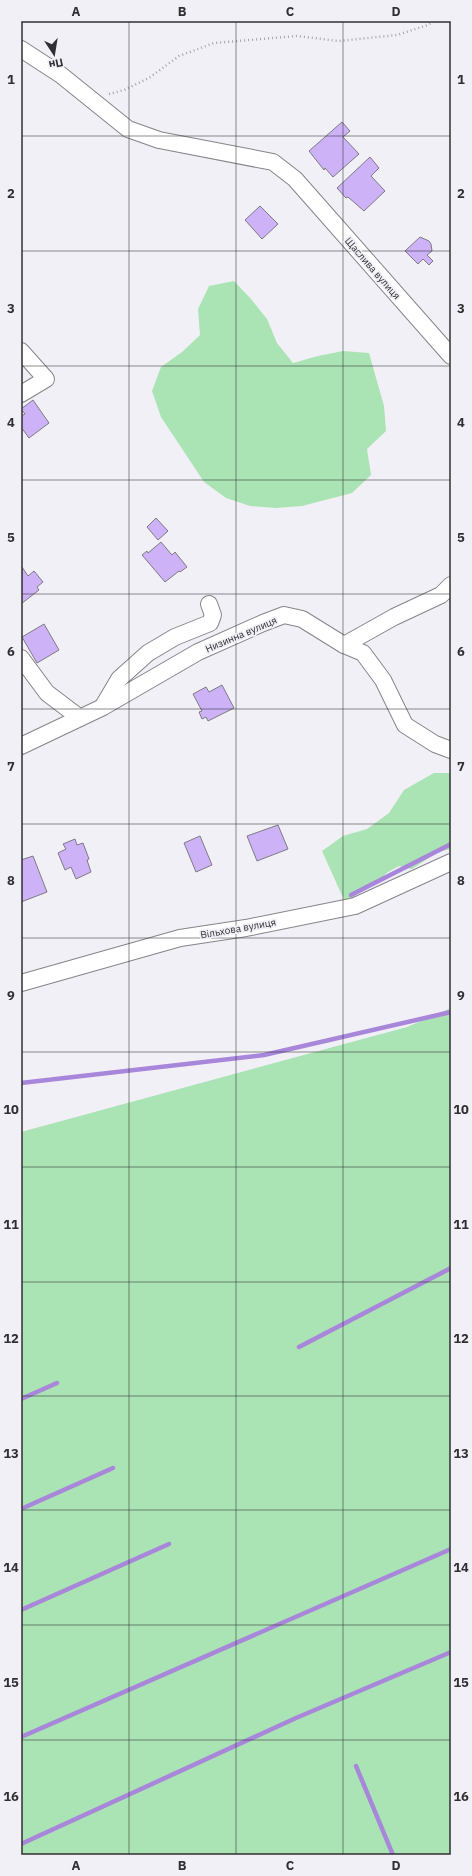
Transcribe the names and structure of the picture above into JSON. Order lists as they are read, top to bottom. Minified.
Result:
{"streets":{"street":["Щаслива вулиця","Низинна вулиця","Вільхова вулиця"]},"north":"bottom","grid":{"columns":["A","B","C","D"],"rows":["1","2","3","4","5","6","7","8","9","10","11","12","13","14","15","16"]}}
